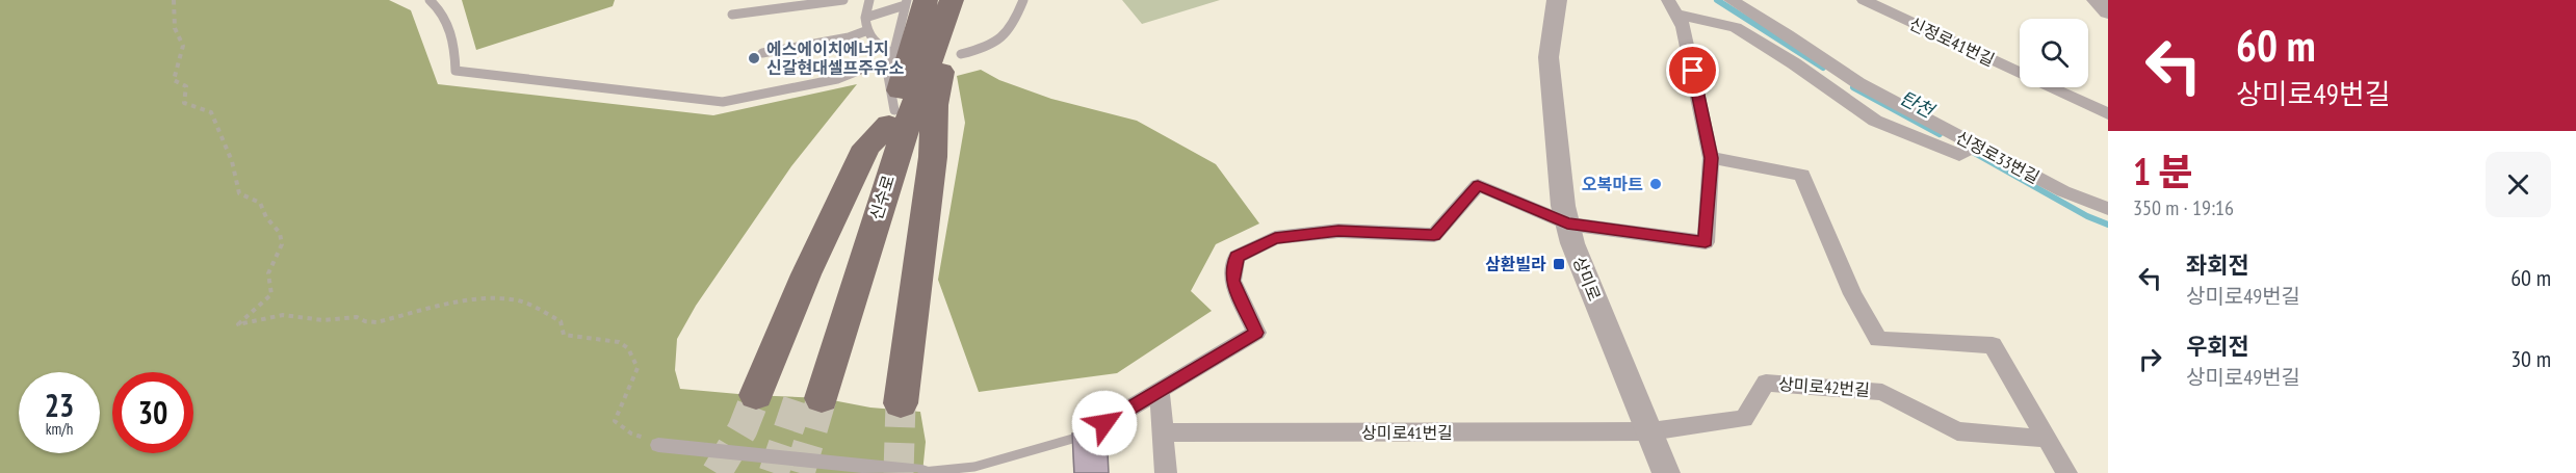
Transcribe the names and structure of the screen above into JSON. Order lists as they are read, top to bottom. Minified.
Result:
{"streets":{"main road":["신수로"],"street":["신정로41번길","신정로33번길","상미로","상미로42번길","상미로41번길"]},"crossings":[["상미로","상미로42번길"],["상미로","상미로41번길"],["상미로42번길","상미로41번길"]],"water":["탄천"],"places":{"other":["에스에이치에너지 신갈현대셀프주유소","오복마트"],"transit":["삼환빌라"]},"page":{"turn":["60 m","상미로49번길"],"heading":["1 분","350 m · 19:16"],"list":[{"name":"좌회전","note":"상미로49번길","value":"60 m"},{"name":"우회전","note":"상미로49번길","value":"30 m"}],"speed":"23 km/h","limit":"30"}}
